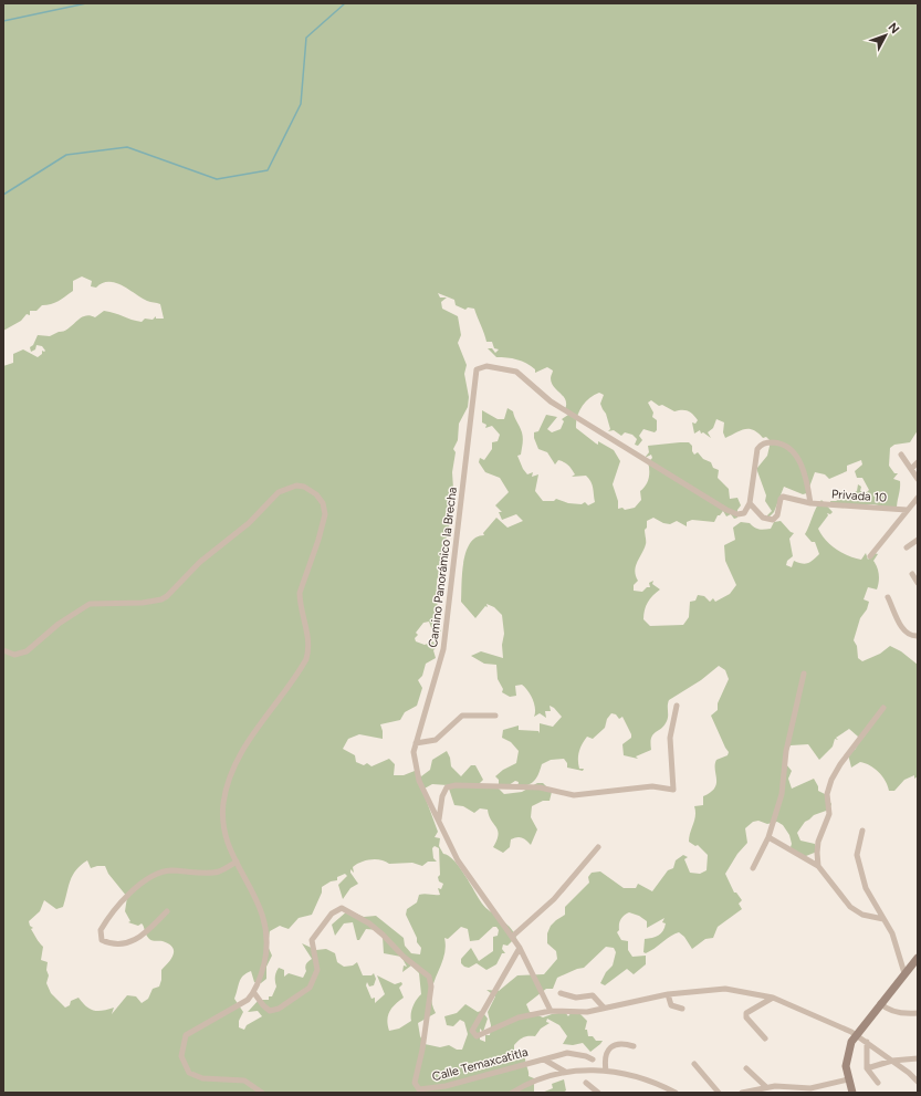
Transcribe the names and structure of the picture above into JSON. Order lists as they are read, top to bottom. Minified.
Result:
{"streets":{"street":["Privada 10","Camino Panorámico la Brecha","Calle Temaxcatitla"]},"crossings":[["Privada 10","Camino Panorámico la Brecha"]],"north":"top right"}
